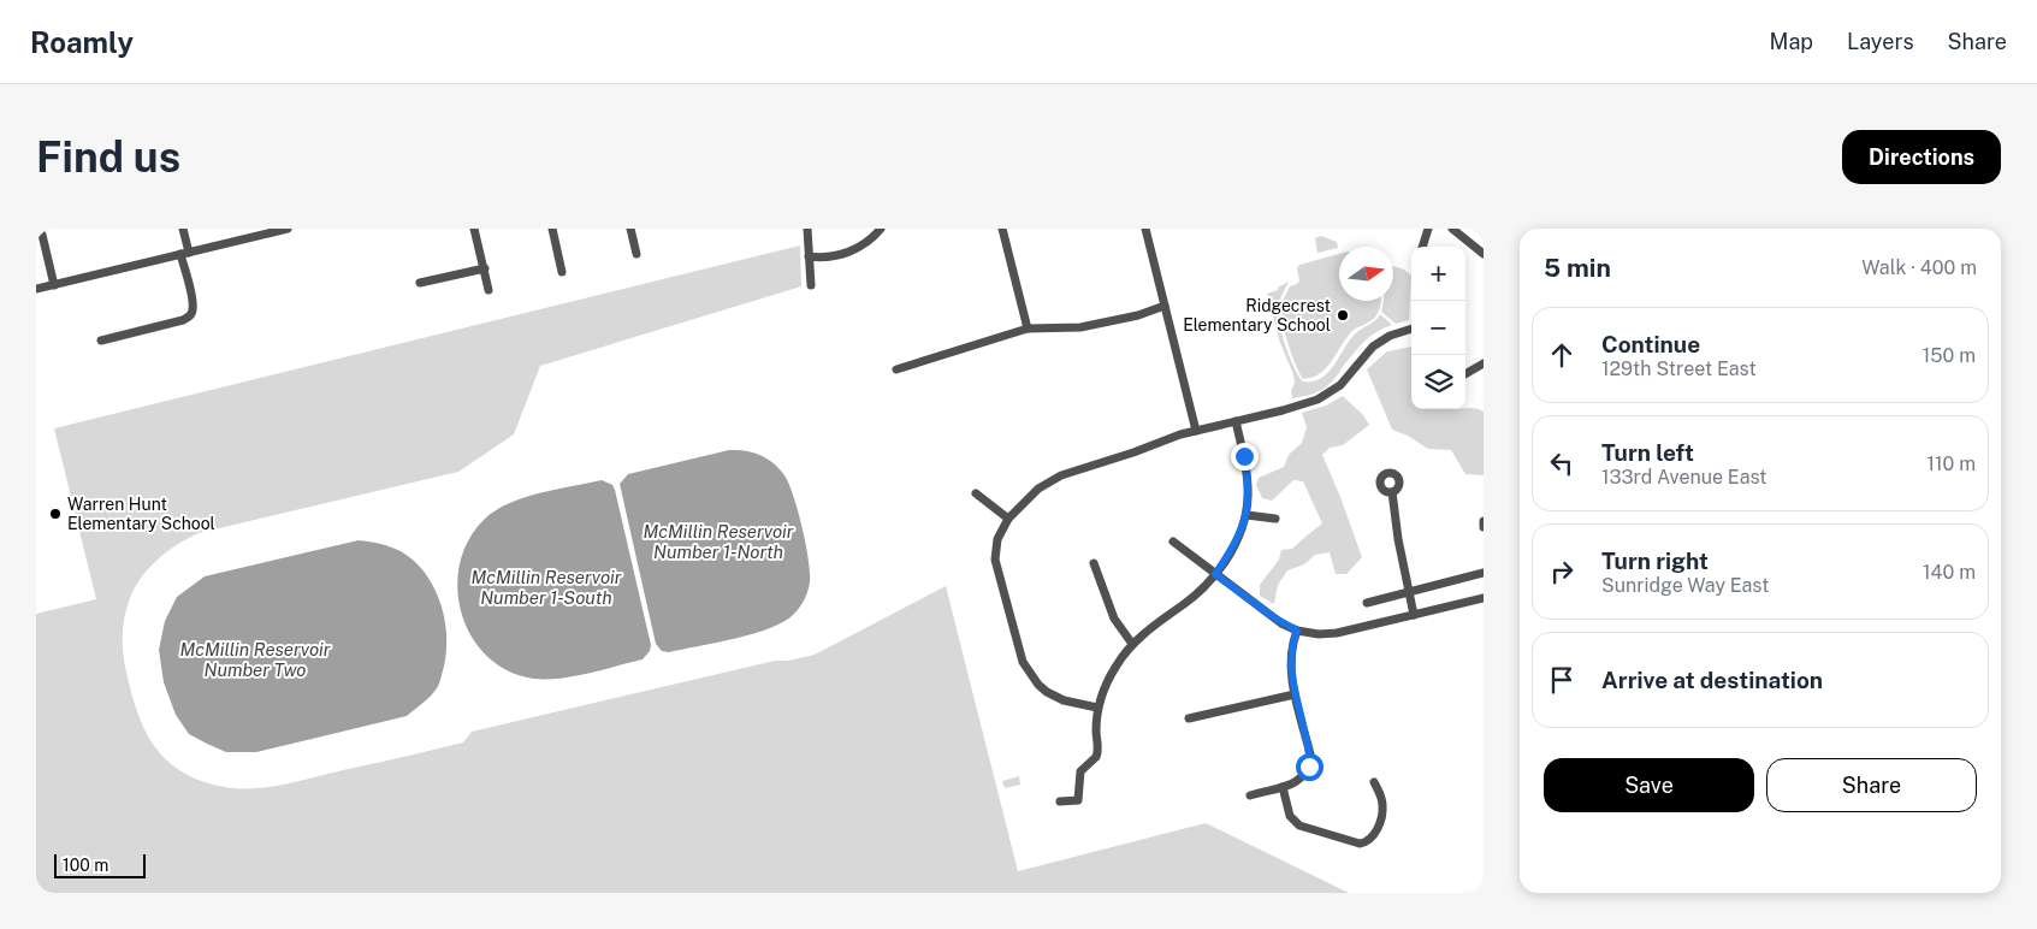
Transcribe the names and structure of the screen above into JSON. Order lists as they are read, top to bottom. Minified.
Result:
{"water":["McMillin Reservoir Number 1-North","McMillin Reservoir Number 1-South","McMillin Reservoir Number Two"],"places":["Ridgecrest Elementary School","Warren Hunt Elementary School"],"scale_bar":"100 m","north":"right","page":{"header":"Roamly","nav":["Map","Layers","Share"],"buttons":["Directions",["Save","Share"]],"title":"Find us","heading":["5 min","Walk · 400 m"],"map_buttons":["+","−"],"list":[["Continue","129th Street East","150 m"],["Turn left","133rd Avenue East","110 m"],["Turn right","Sunridge Way East","140 m"],"Arrive at destination"],"scale":"100 m"}}
